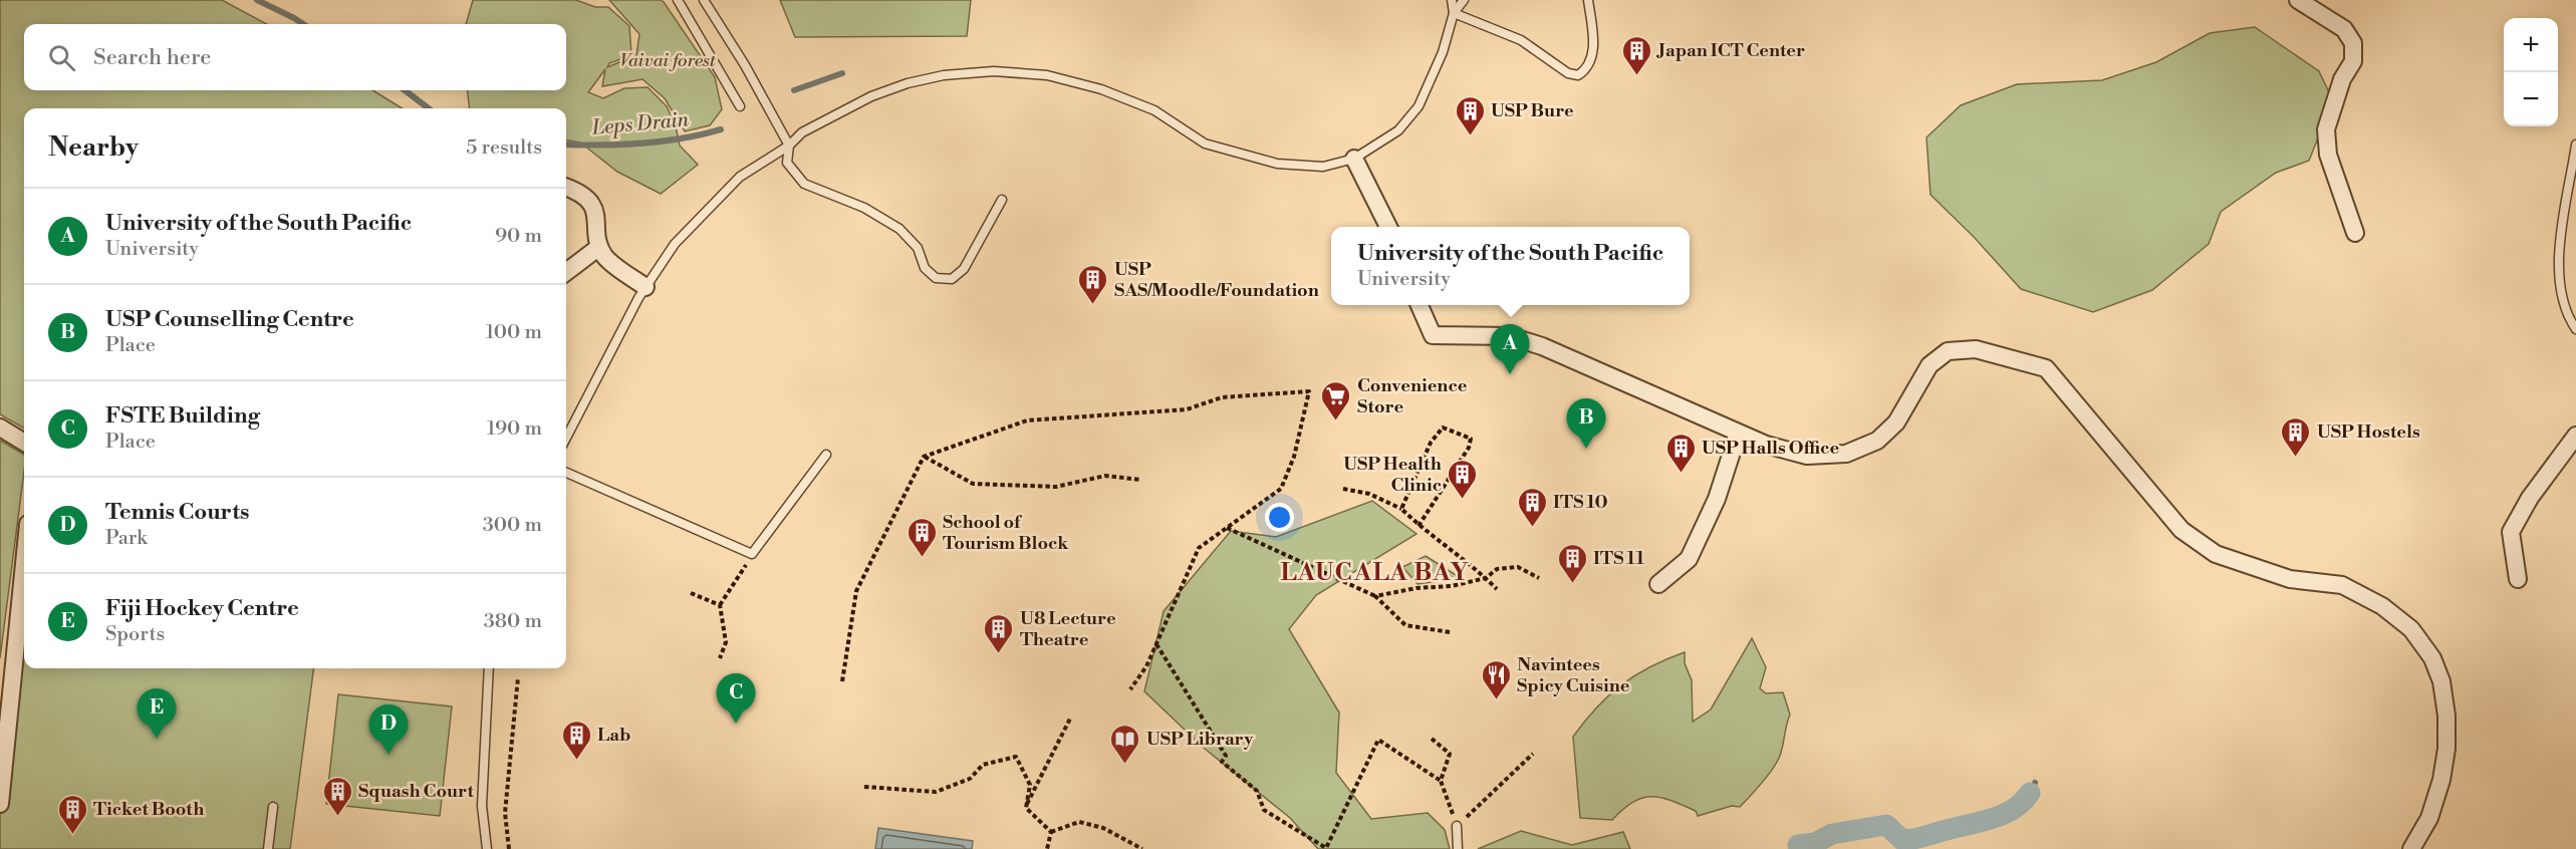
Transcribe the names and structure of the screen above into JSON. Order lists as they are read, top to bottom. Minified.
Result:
{"districts":["LAUCALA BAY"],"water":["Leps Drain"],"parks":["Vaivai forest"],"places":{"building":["Japan ICT Center","USP Bure","USP SAS/Moodle/Foundation","USP Hostels","USP Halls Office","USP Health Clinic","ITS 10","School of Tourism Block","ITS 11","U8 Lecture Theatre","Lab","Squash Court","Ticket Booth"],"supermarket":["Convenience Store"],"restaurant":["Navintees Spicy Cuisine"],"library":["USP Library"]},"page":{"map_buttons":["+","−"],"search":"Search here","heading":["Nearby","5 results"],"list":[{"mark":"A","name":"University of the South Pacific","note":"University","value":"90 m"},{"mark":"B","name":"USP Counselling Centre","note":"Place","value":"100 m"},{"mark":"C","name":"FSTE Building","note":"Place","value":"190 m"},{"mark":"D","name":"Tennis Courts","note":"Park","value":"300 m"},{"mark":"E","name":"Fiji Hockey Centre","note":"Sports","value":"380 m"}],"popup":["University of the South Pacific","University"],"pins":["A","B","C","E","D"]}}
